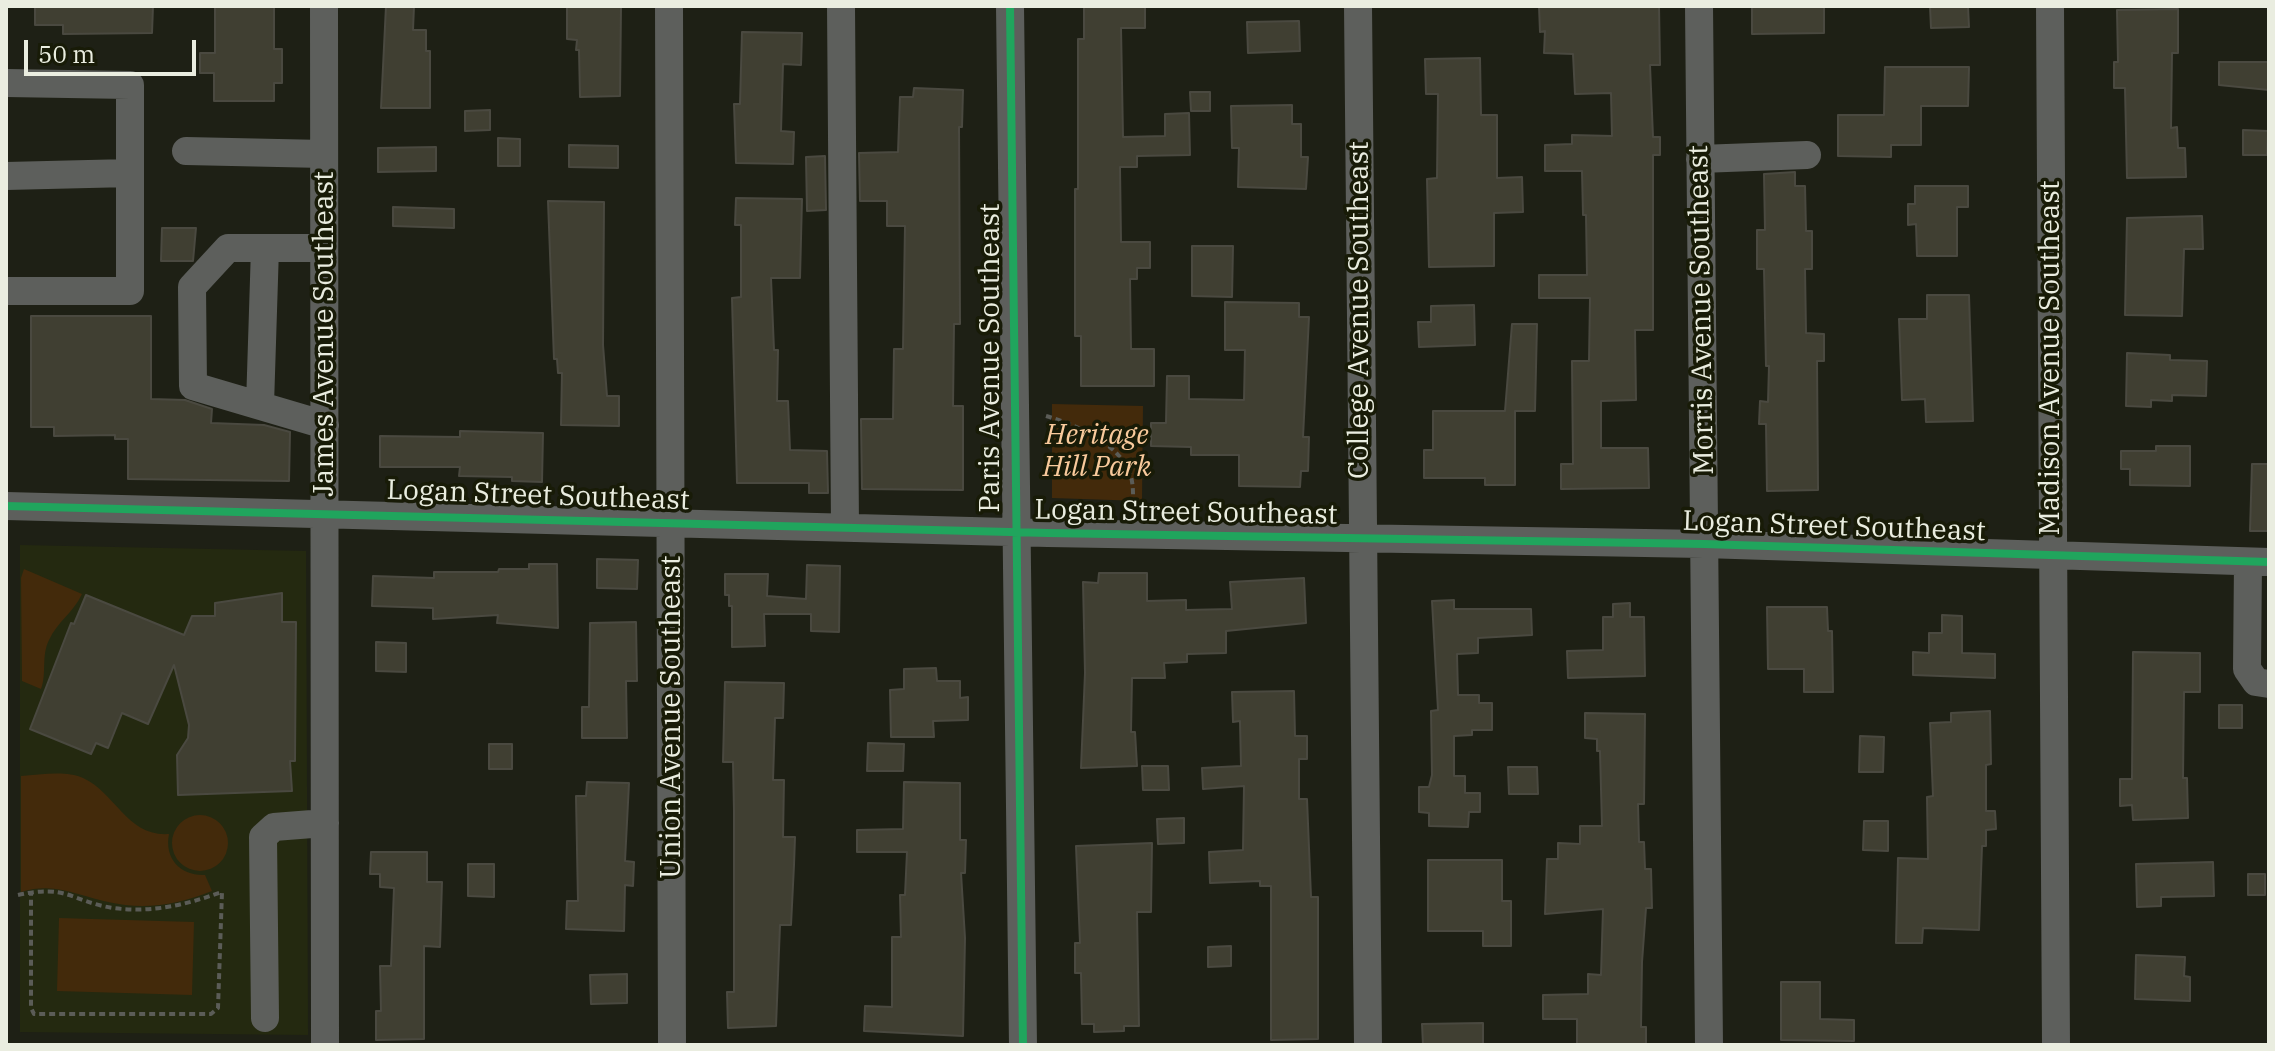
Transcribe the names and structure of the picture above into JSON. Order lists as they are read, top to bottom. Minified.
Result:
{"streets":{"street":["College Avenue Southeast","Morris Avenue Southeast","James Avenue Southeast","Paris Avenue Southeast","Madison Avenue Southeast","Logan Street Southeast","Union Avenue Southeast"]},"crossings":[["College Avenue Southeast","Logan Street Southeast"],["Morris Avenue Southeast","Logan Street Southeast"],["James Avenue Southeast","Logan Street Southeast"],["Paris Avenue Southeast","Logan Street Southeast"],["Madison Avenue Southeast","Logan Street Southeast"],["Logan Street Southeast","Union Avenue Southeast"]],"parks":["Heritage Hill Park"],"scale_bar":"50 m"}
